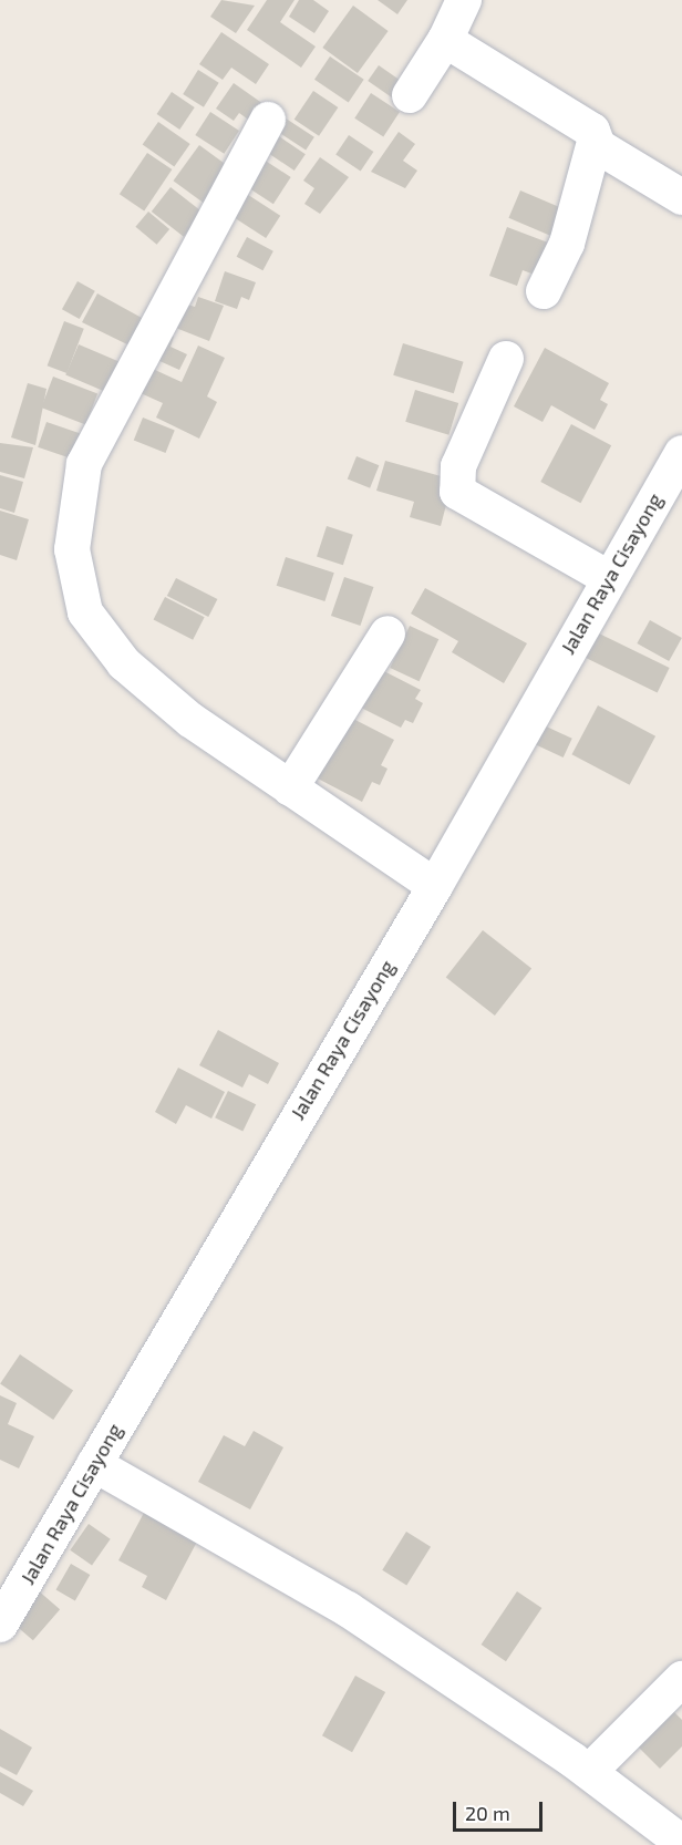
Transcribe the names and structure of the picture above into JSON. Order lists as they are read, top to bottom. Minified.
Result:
{"streets":{"street":["Jalan Raya Cisayong"]},"scale_bar":"20 m"}
